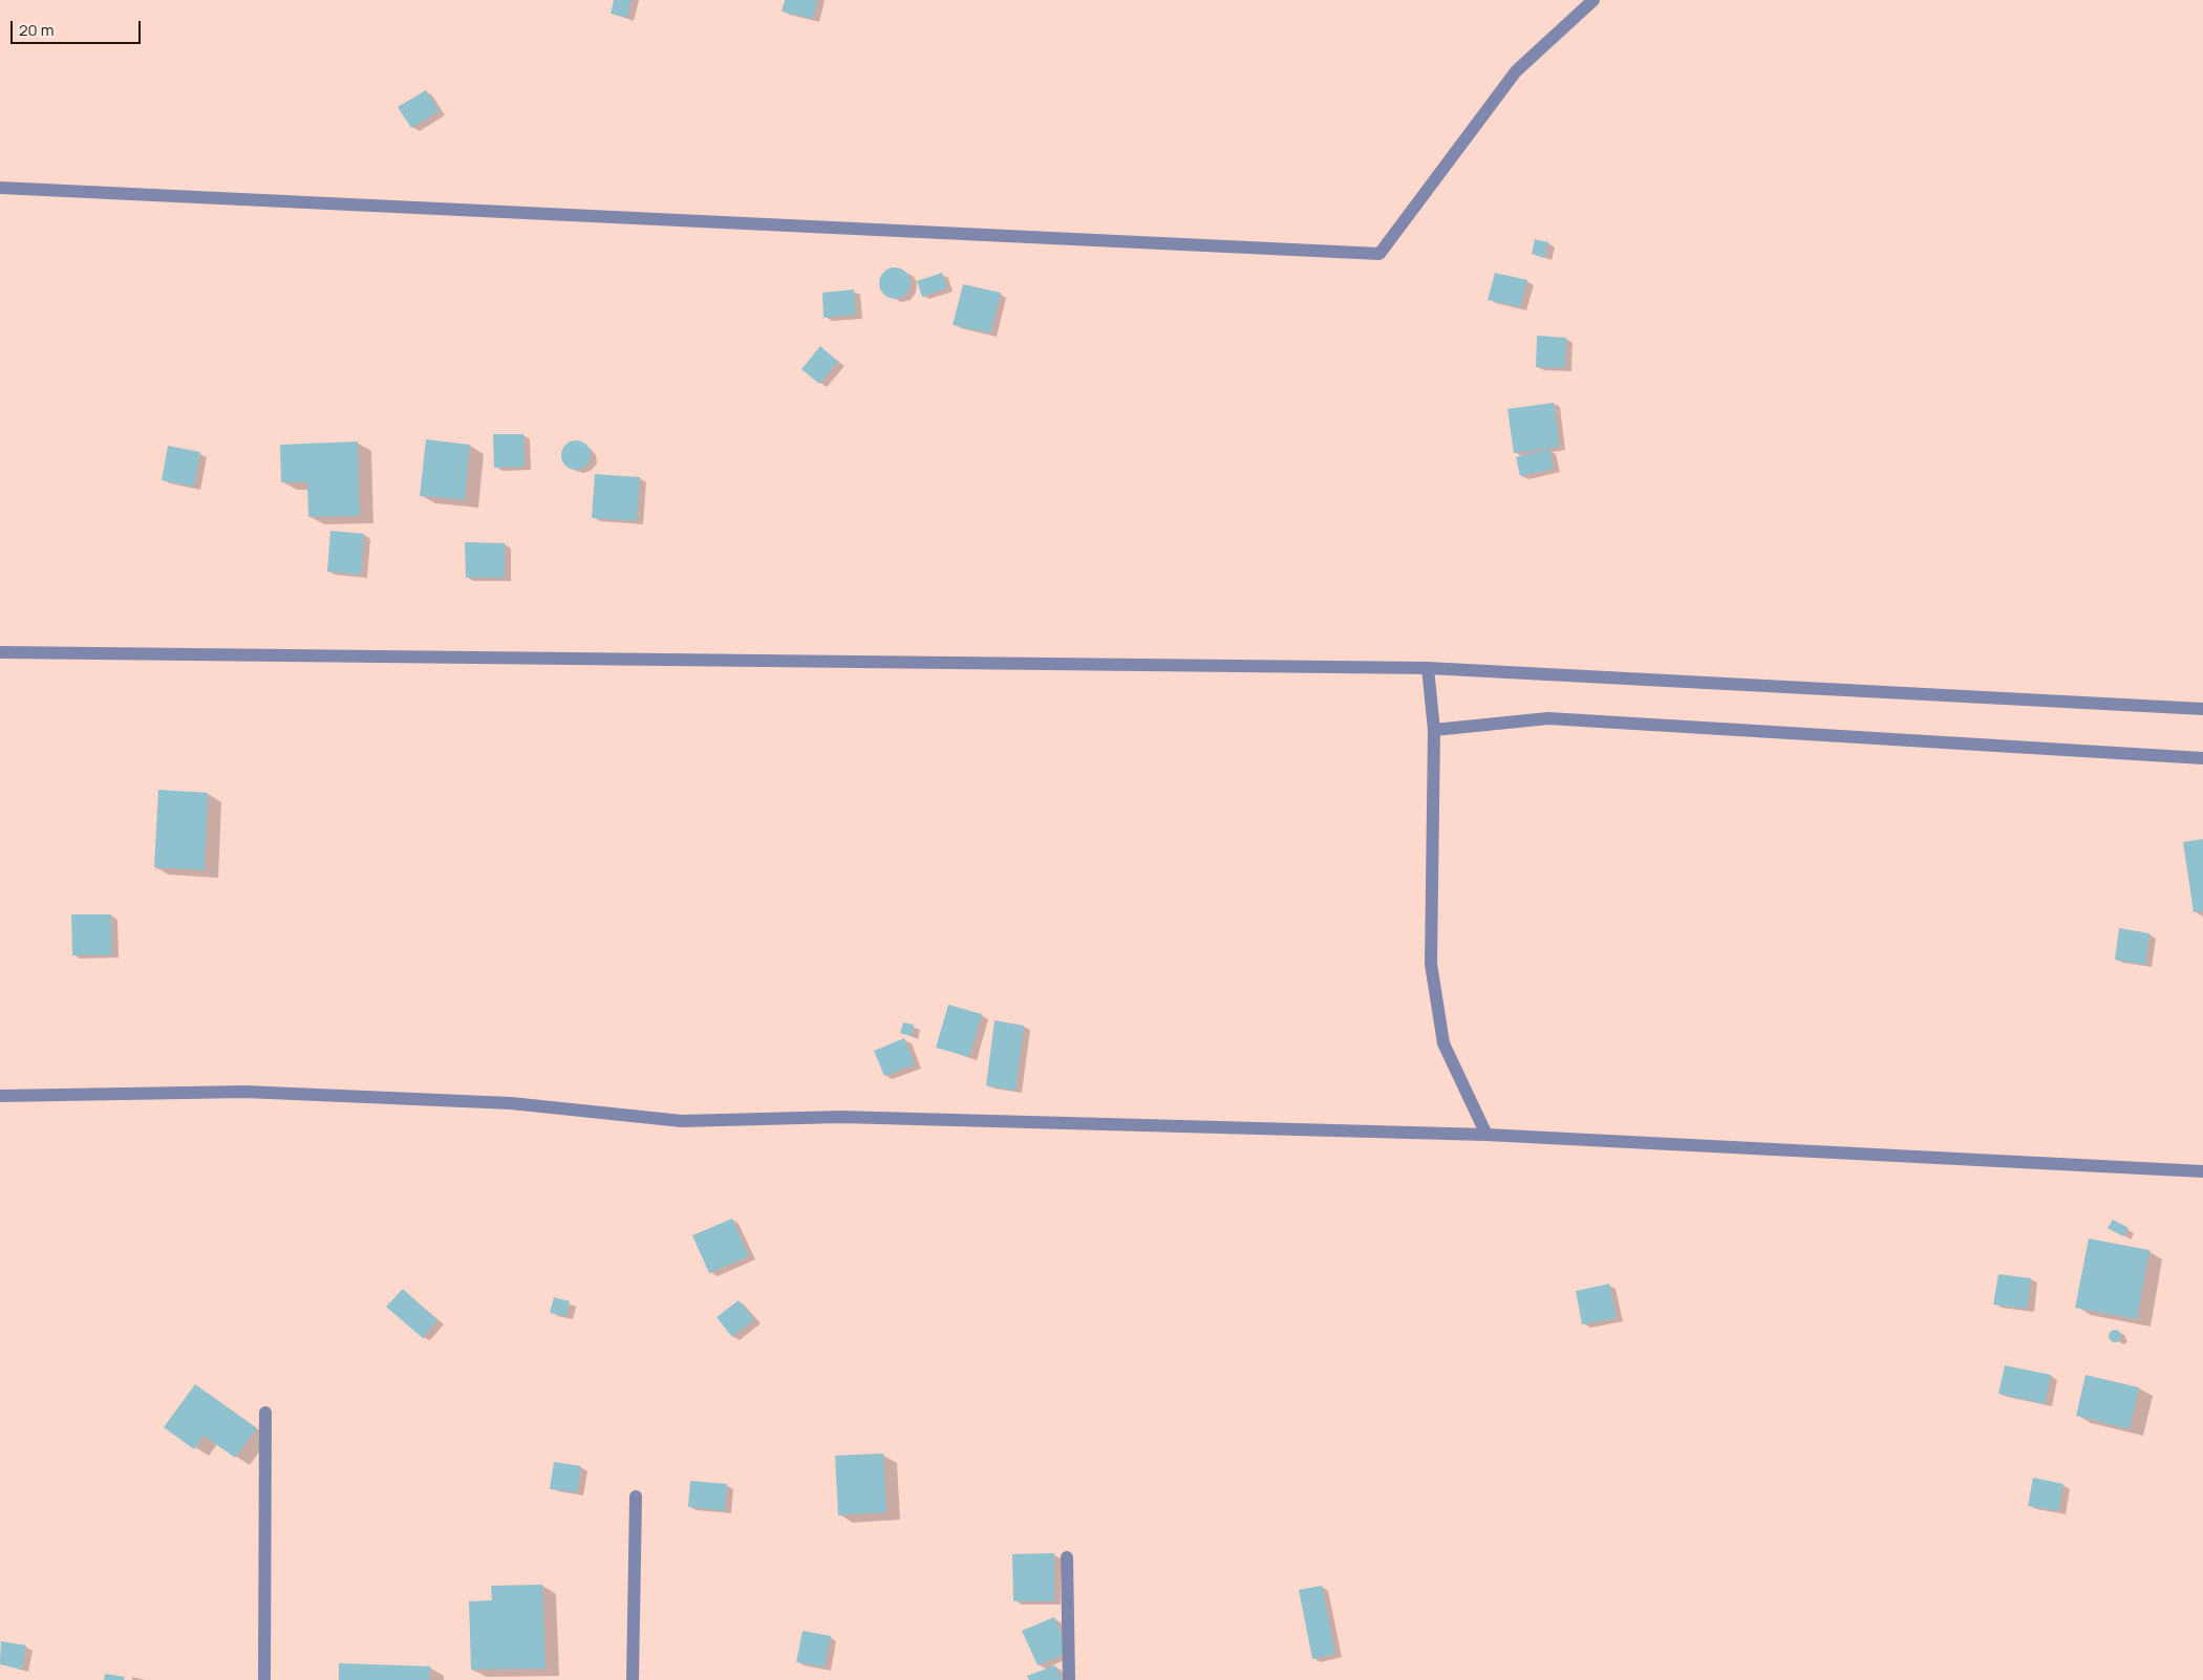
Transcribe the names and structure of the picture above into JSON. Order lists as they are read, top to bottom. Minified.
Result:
{"scale_bar":"20 m"}
